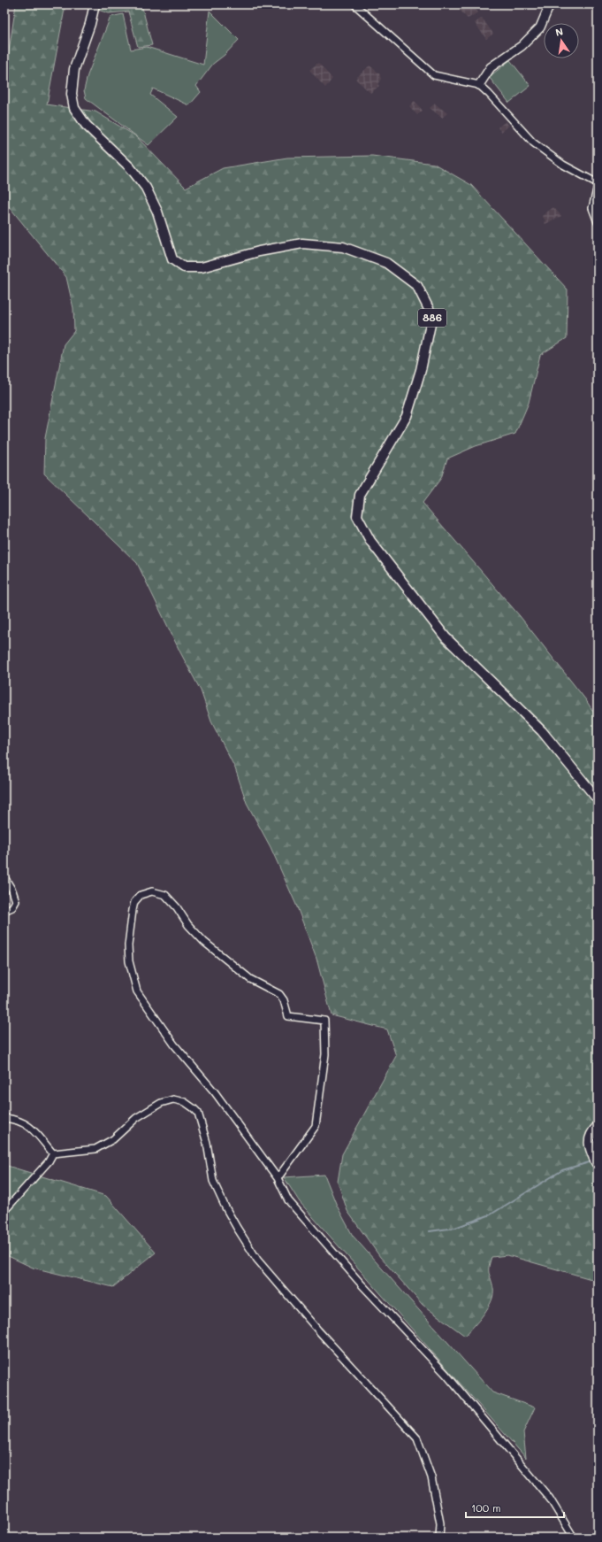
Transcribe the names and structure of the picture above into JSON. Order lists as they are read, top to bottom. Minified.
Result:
{"streets":{"main road":["886"]},"scale_bar":"100 m","north":"top"}
